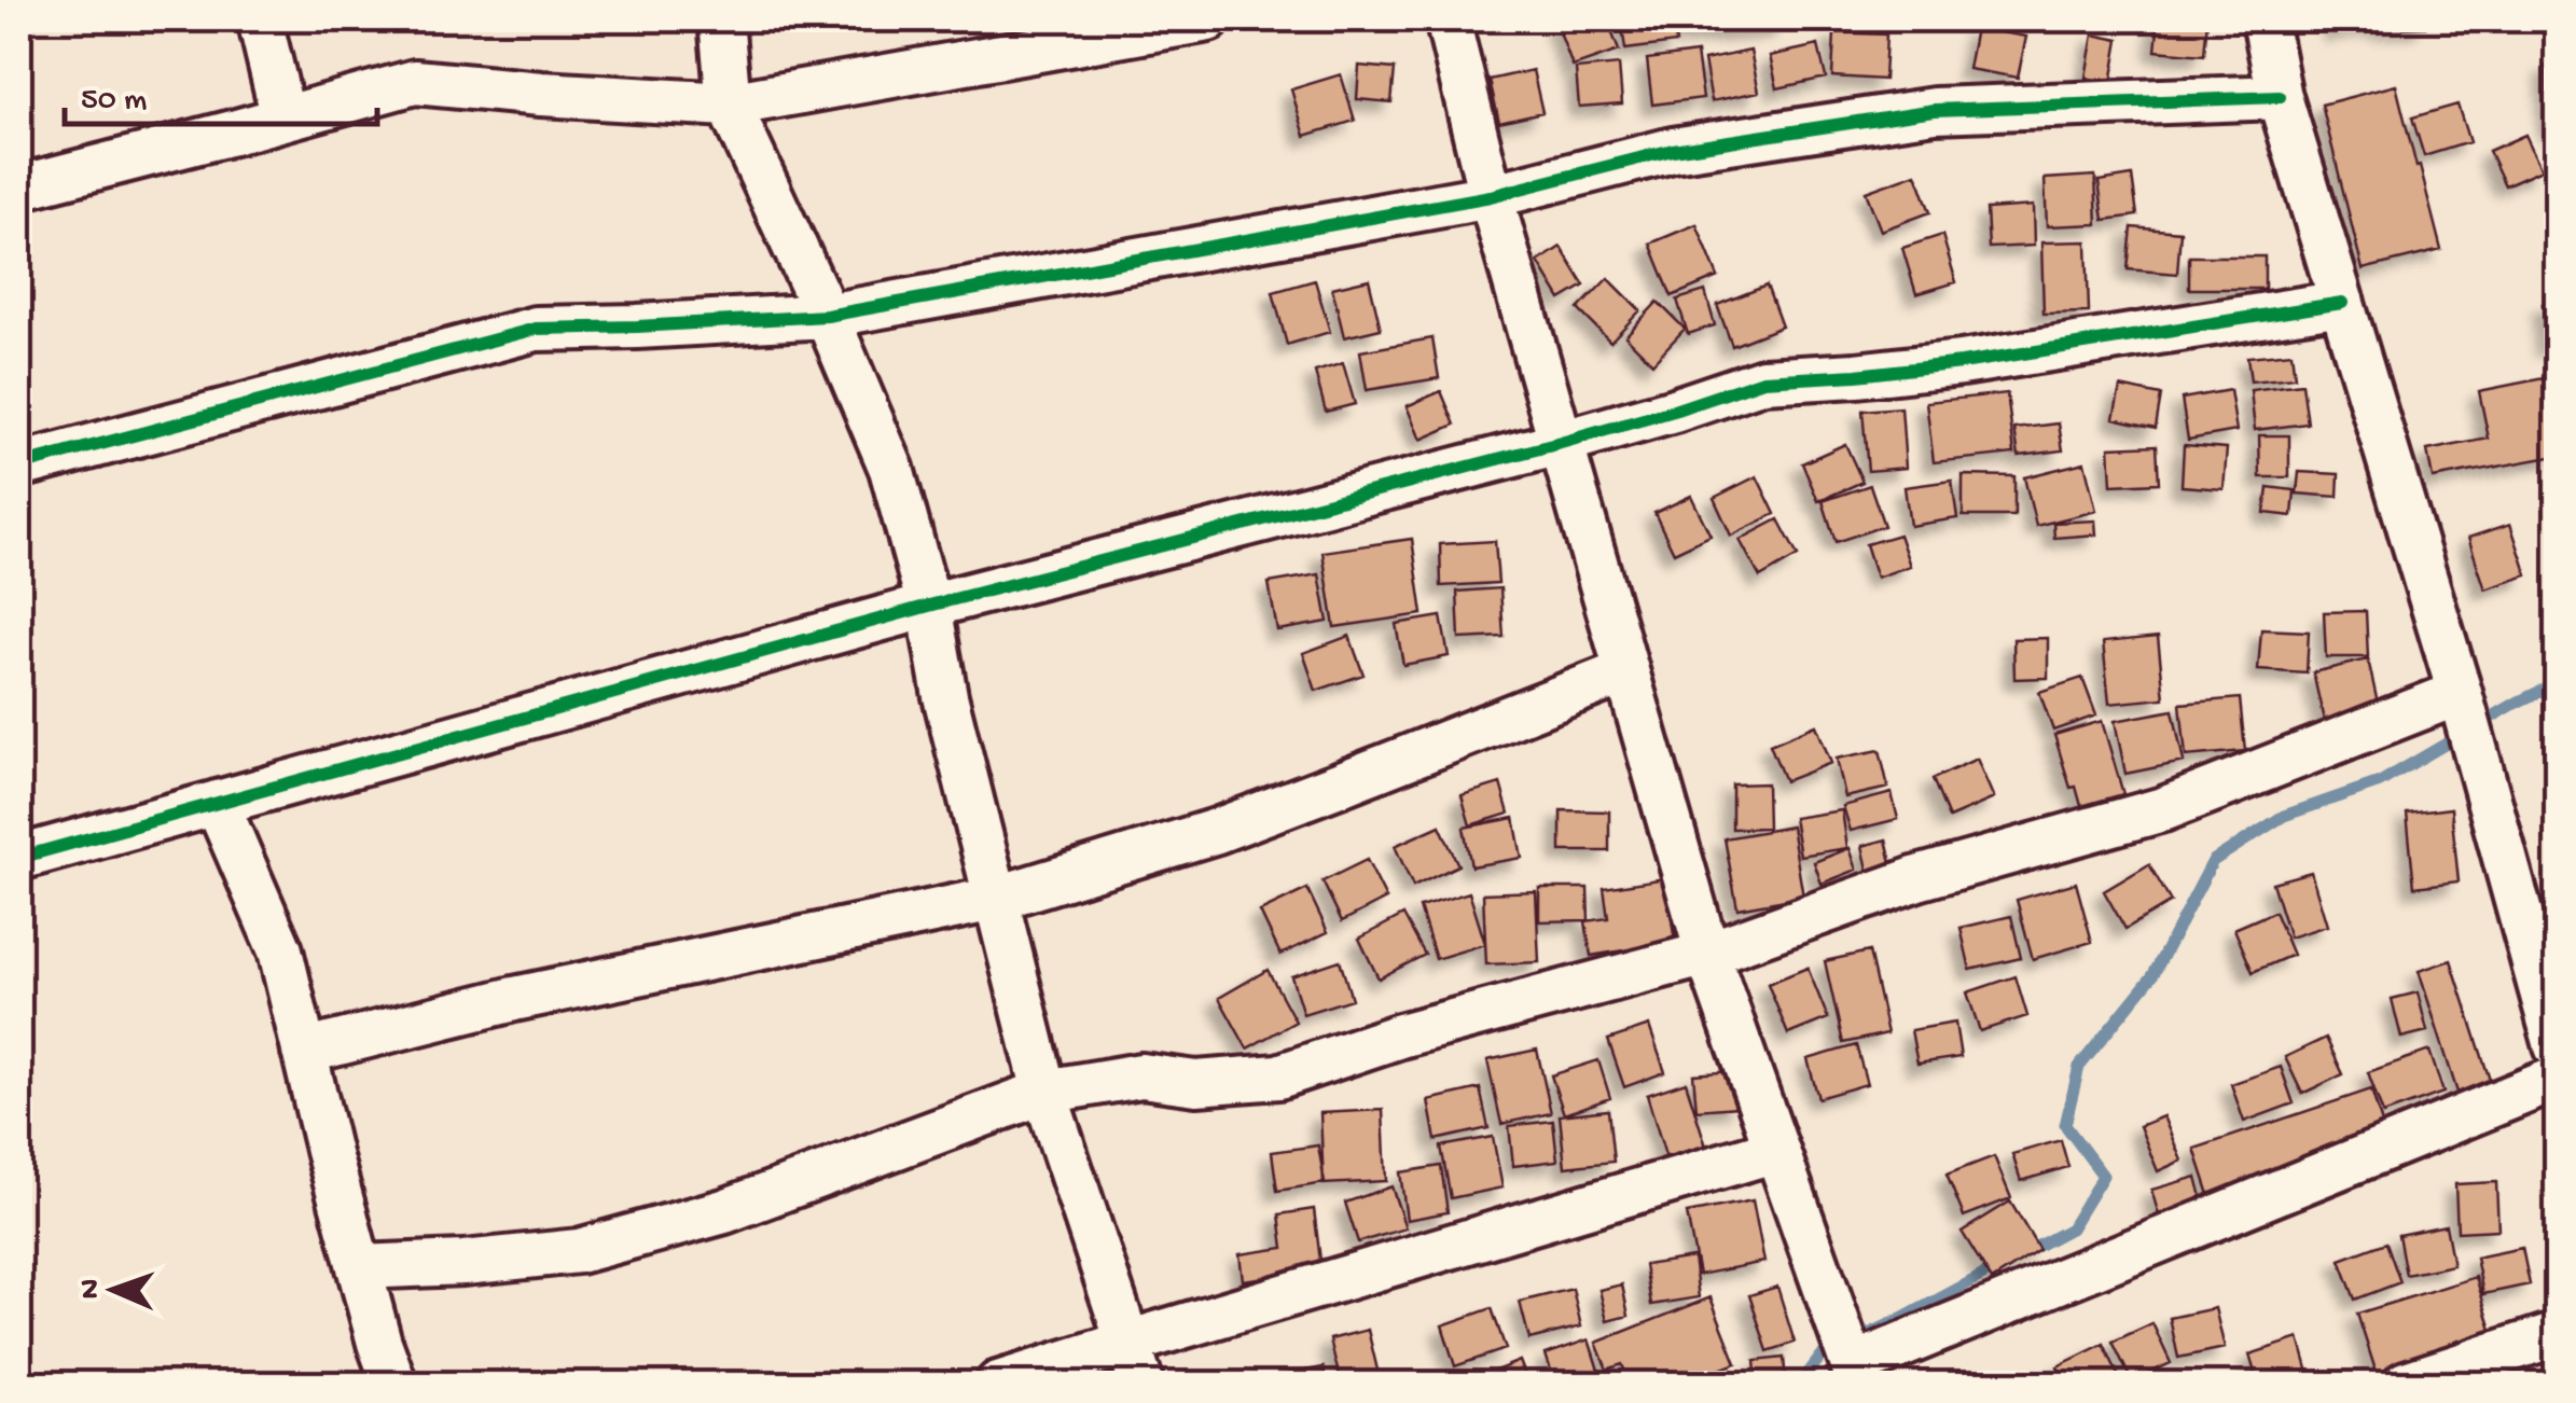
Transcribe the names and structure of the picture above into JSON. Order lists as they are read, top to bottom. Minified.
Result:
{"scale_bar":"50 m","north":"left"}
